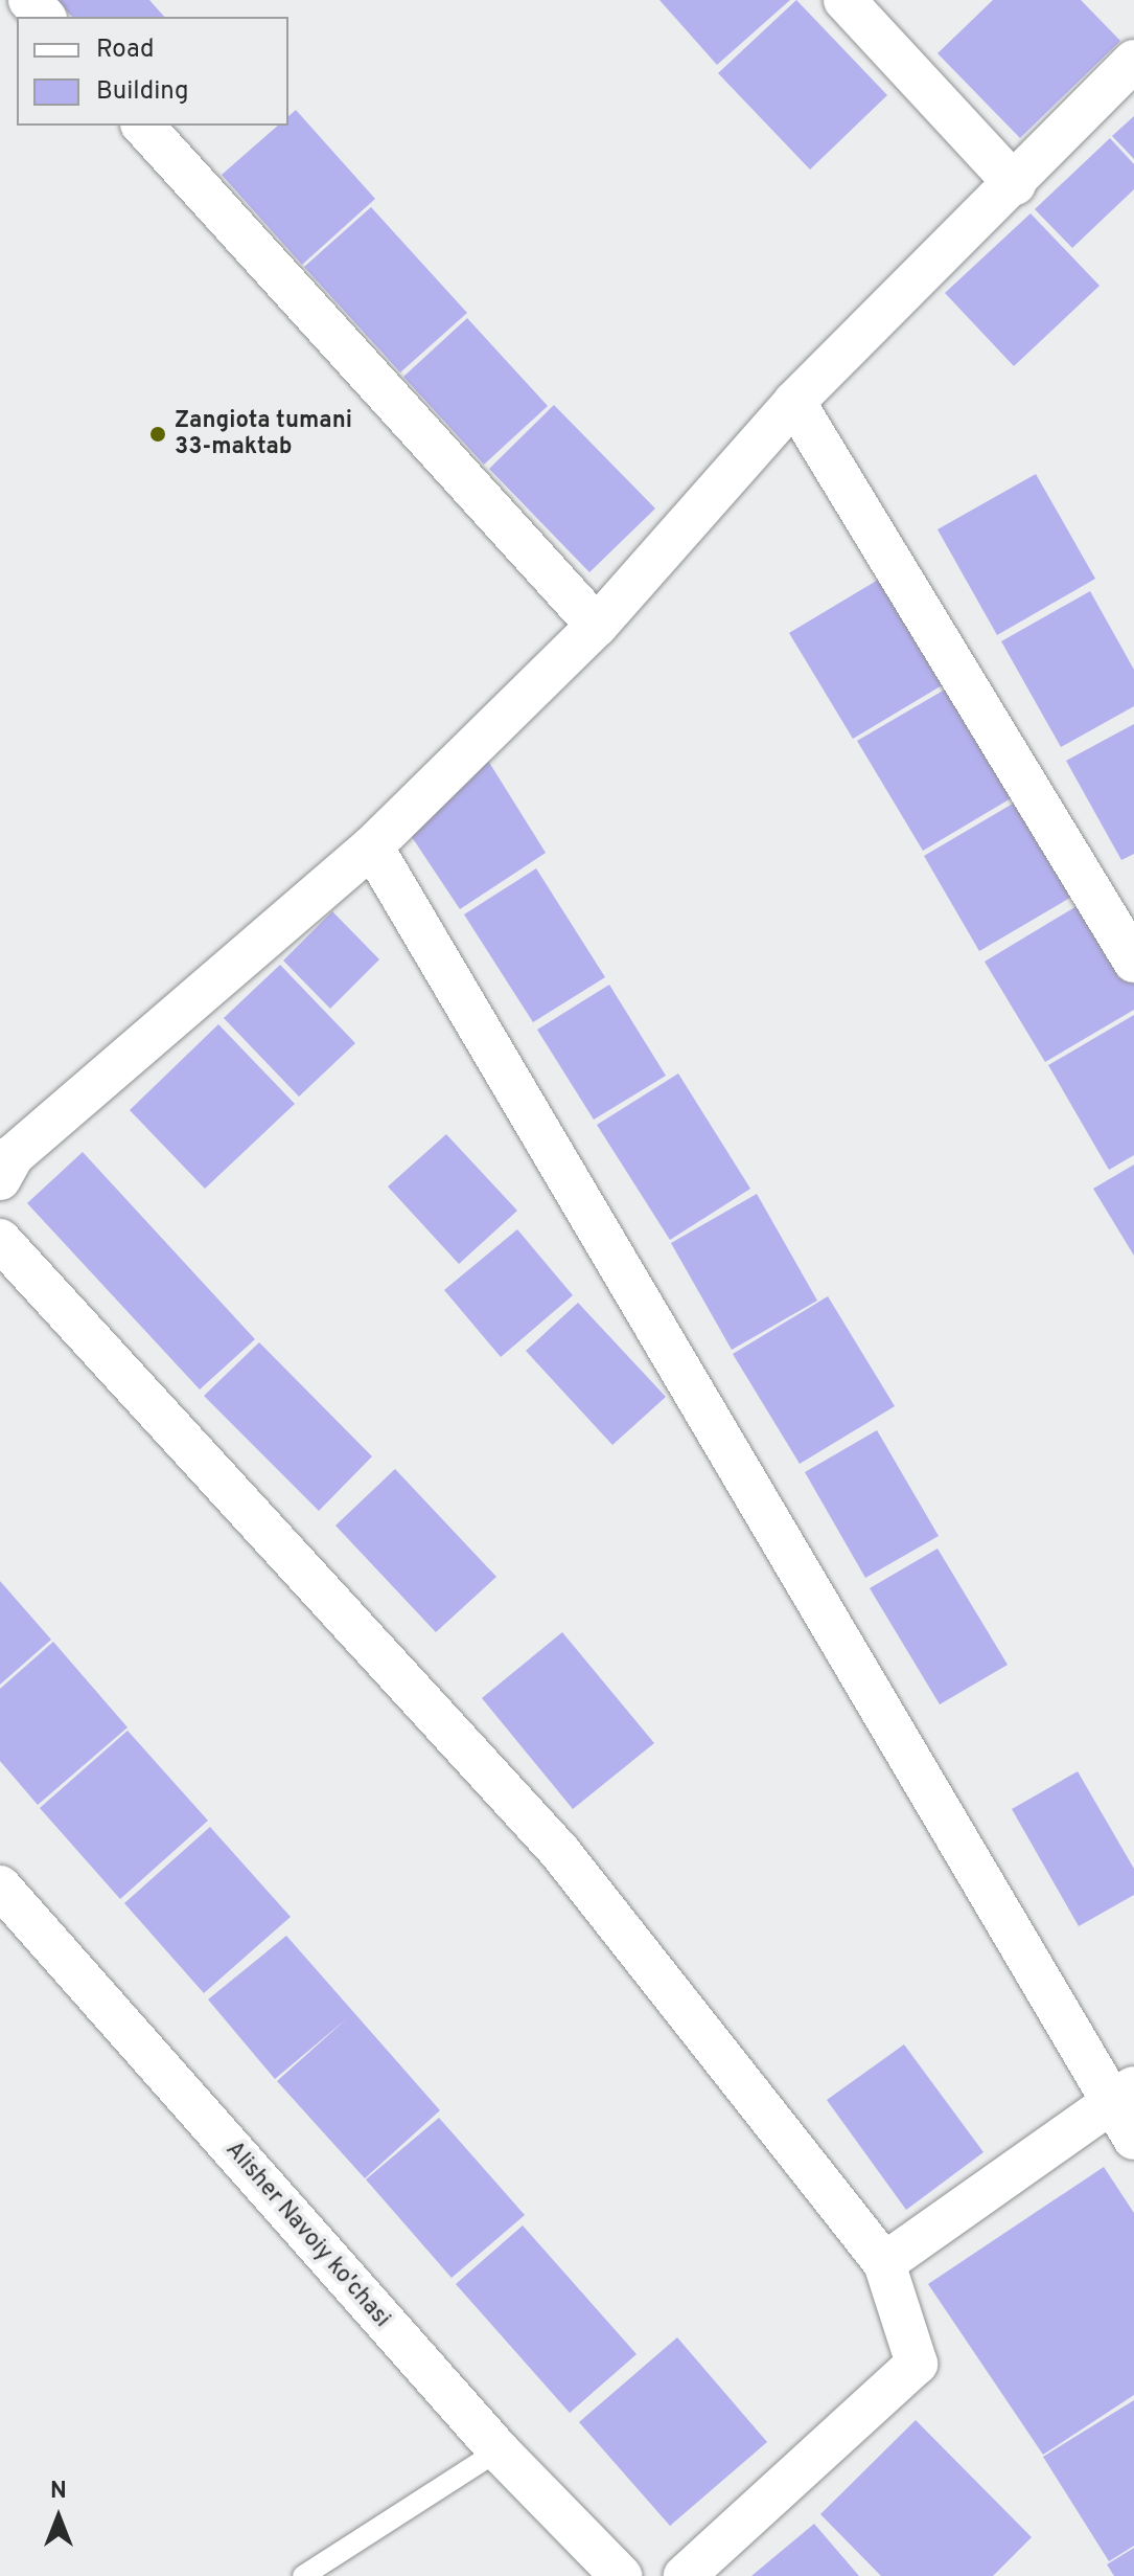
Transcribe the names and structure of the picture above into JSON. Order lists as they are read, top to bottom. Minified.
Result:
{"streets":{"street":["Alisher Navoiy ko'chasi"]},"places":["Zangiota tumani 33-maktab"],"legend":["Road","Building"],"north":"top"}
